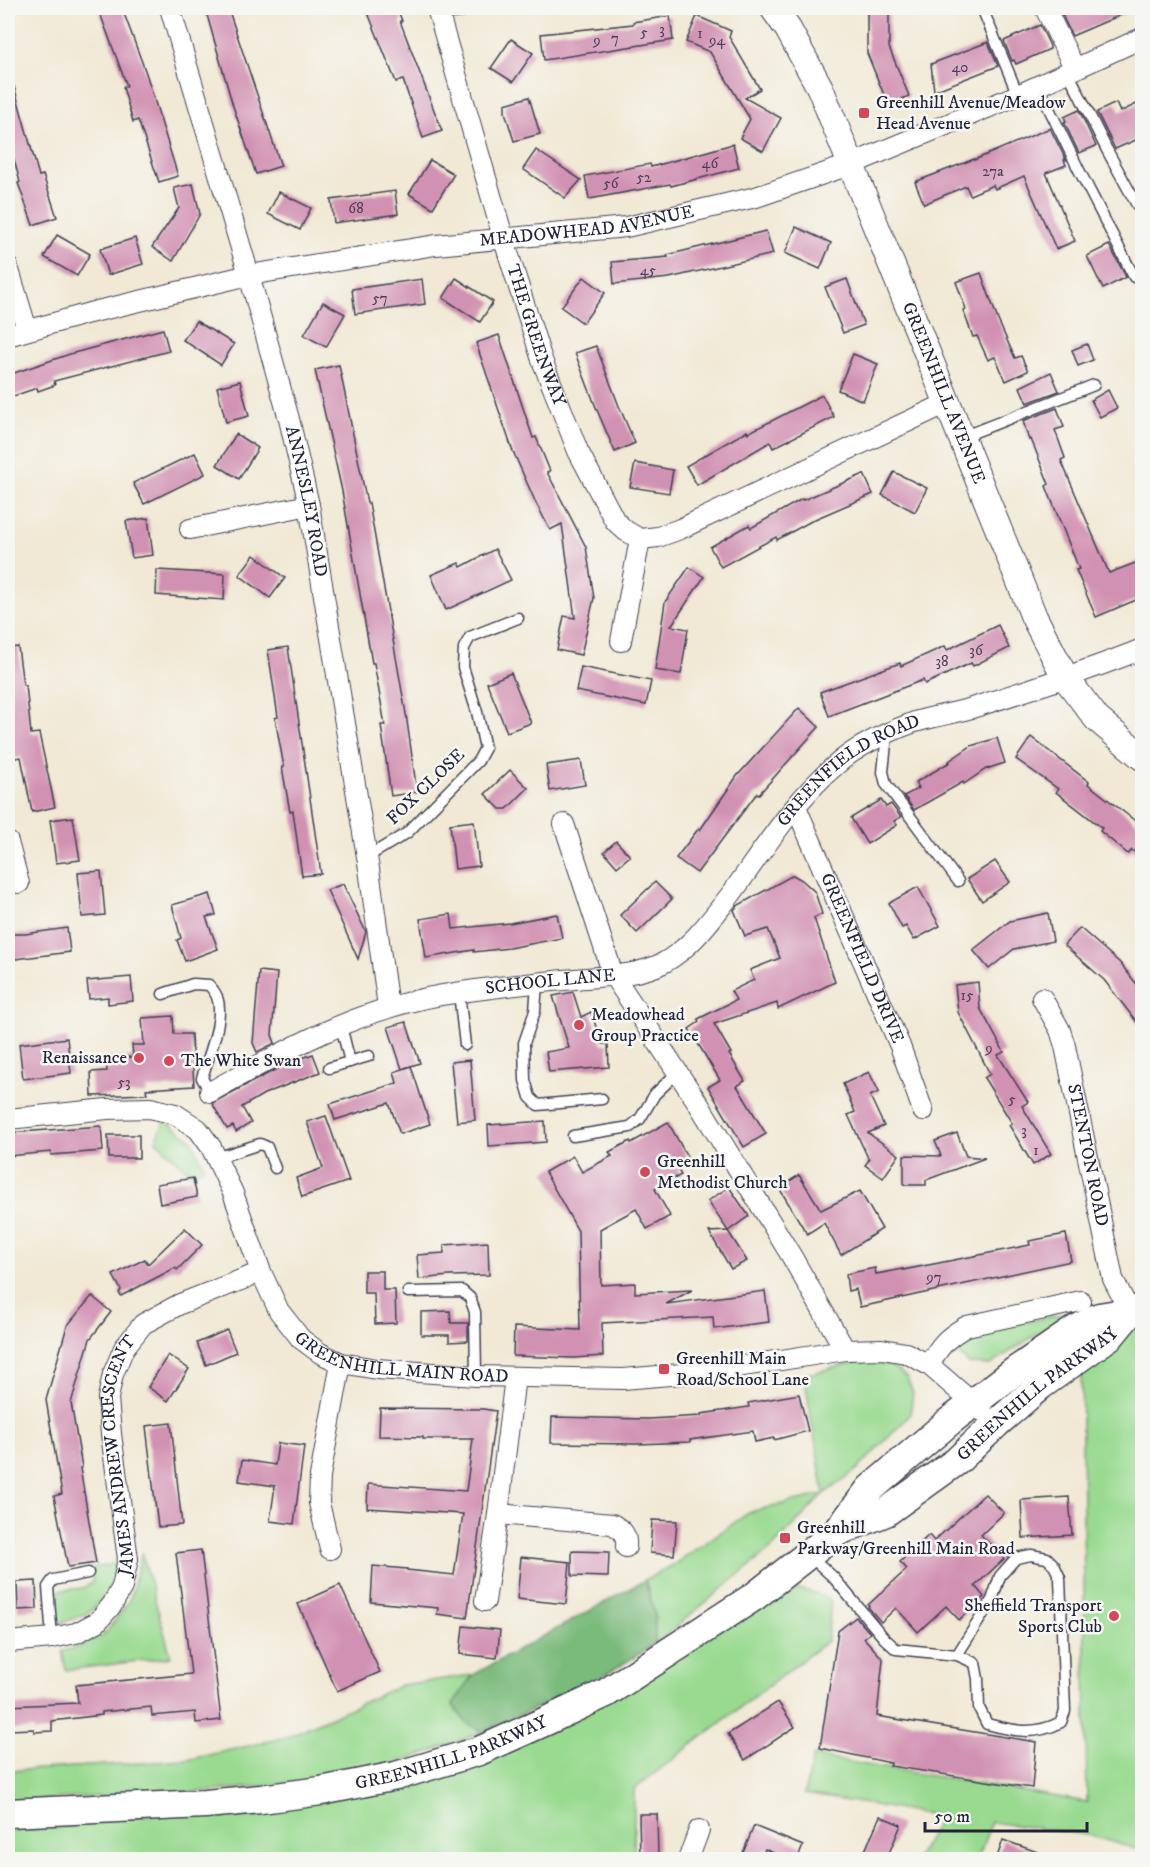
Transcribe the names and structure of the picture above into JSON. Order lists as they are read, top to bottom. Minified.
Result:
{"streets":{"main road":["GREENHILL PARKWAY"],"street":["MEADOWHEAD AVENUE","THE GREENWAY","GREENHILL AVENUE","ANNESLEY ROAD","GREENFIELD ROAD","GREENFIELD DRIVE","SCHOOL LANE","STENTON ROAD","GREENHILL MAIN ROAD","JAMES ANDREW CRESCENT"],"lane":["FOX CLOSE"]},"crossings":[["MEADOWHEAD AVENUE","THE GREENWAY"],["MEADOWHEAD AVENUE","GREENHILL AVENUE"],["MEADOWHEAD AVENUE","ANNESLEY ROAD"],["GREENHILL AVENUE","GREENFIELD ROAD"],["ANNESLEY ROAD","FOX CLOSE"],["ANNESLEY ROAD","SCHOOL LANE"],["GREENFIELD ROAD","GREENFIELD DRIVE"],["GREENFIELD ROAD","SCHOOL LANE"],["SCHOOL LANE","GREENHILL MAIN ROAD"],["STENTON ROAD","GREENHILL PARKWAY"],["GREENHILL MAIN ROAD","GREENHILL PARKWAY"],["GREENHILL MAIN ROAD","JAMES ANDREW CRESCENT"]],"places":{"transit":["Greenhill Avenue/Meadow Head Avenue","Greenhill Main Road/School Lane","Greenhill Parkway/Greenhill Main Road"],"other":["Meadowhead Group Practice","Renaissance","The White Swan","Greenhill Methodist Church","Sheffield Transport Sports Club"]},"house_numbers":["3","5","1","7","9","94","40","46","27a","52","56","68","45","57","36","38","15","9","53","5","3","1","97"],"scale_bar":"50 m"}
